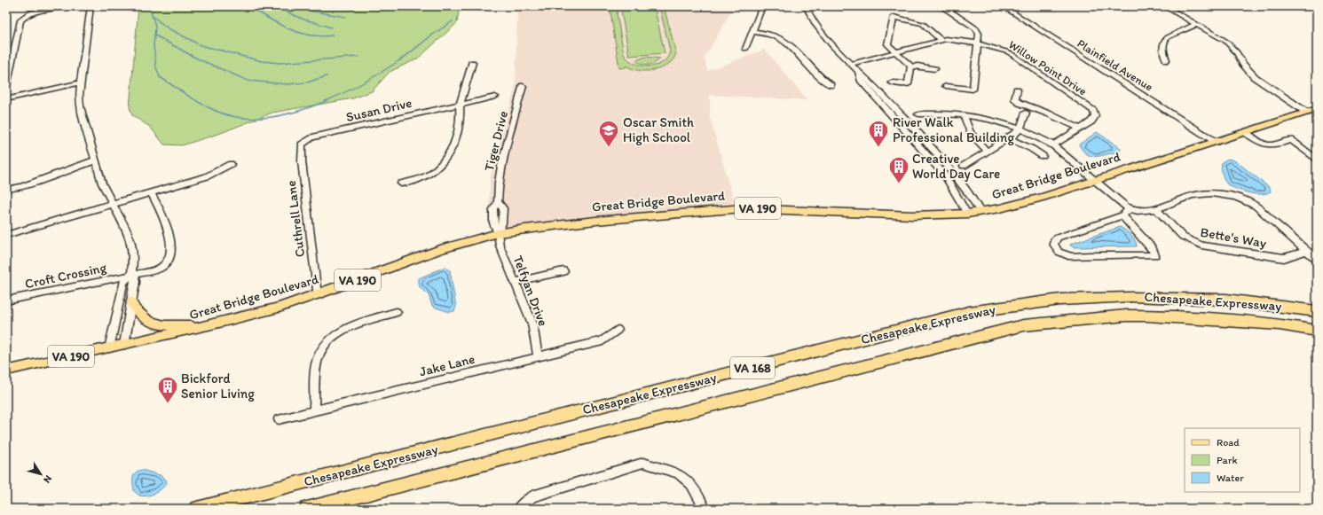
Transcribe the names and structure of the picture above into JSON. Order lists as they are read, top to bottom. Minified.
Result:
{"streets":{"highway":["Chesapeake Expressway","VA 168"],"main road":["Great Bridge Boulevard","VA 190"],"street":["Plainfield Avenue","Willow Point Drive","Susan Drive","Tiger Drive","Cuthrell Lane","Bette's Way","Croft Crossing","Telfyan Drive","Jake Lane"]},"crossings":[["Plainfield Avenue","Great Bridge Boulevard"],["Susan Drive","Cuthrell Lane"],["Tiger Drive","Great Bridge Boulevard"],["Tiger Drive","Telfyan Drive"],["Great Bridge Boulevard","Cuthrell Lane"],["Great Bridge Boulevard","Telfyan Drive"],["Telfyan Drive","Jake Lane"]],"places":{"school or university":["Oscar Smith High School"],"building":["River Walk Professional Building","Creative World Day Care","Bickford Senior Living"]},"legend":["Road","Park","Water"],"north":"bottom right"}
